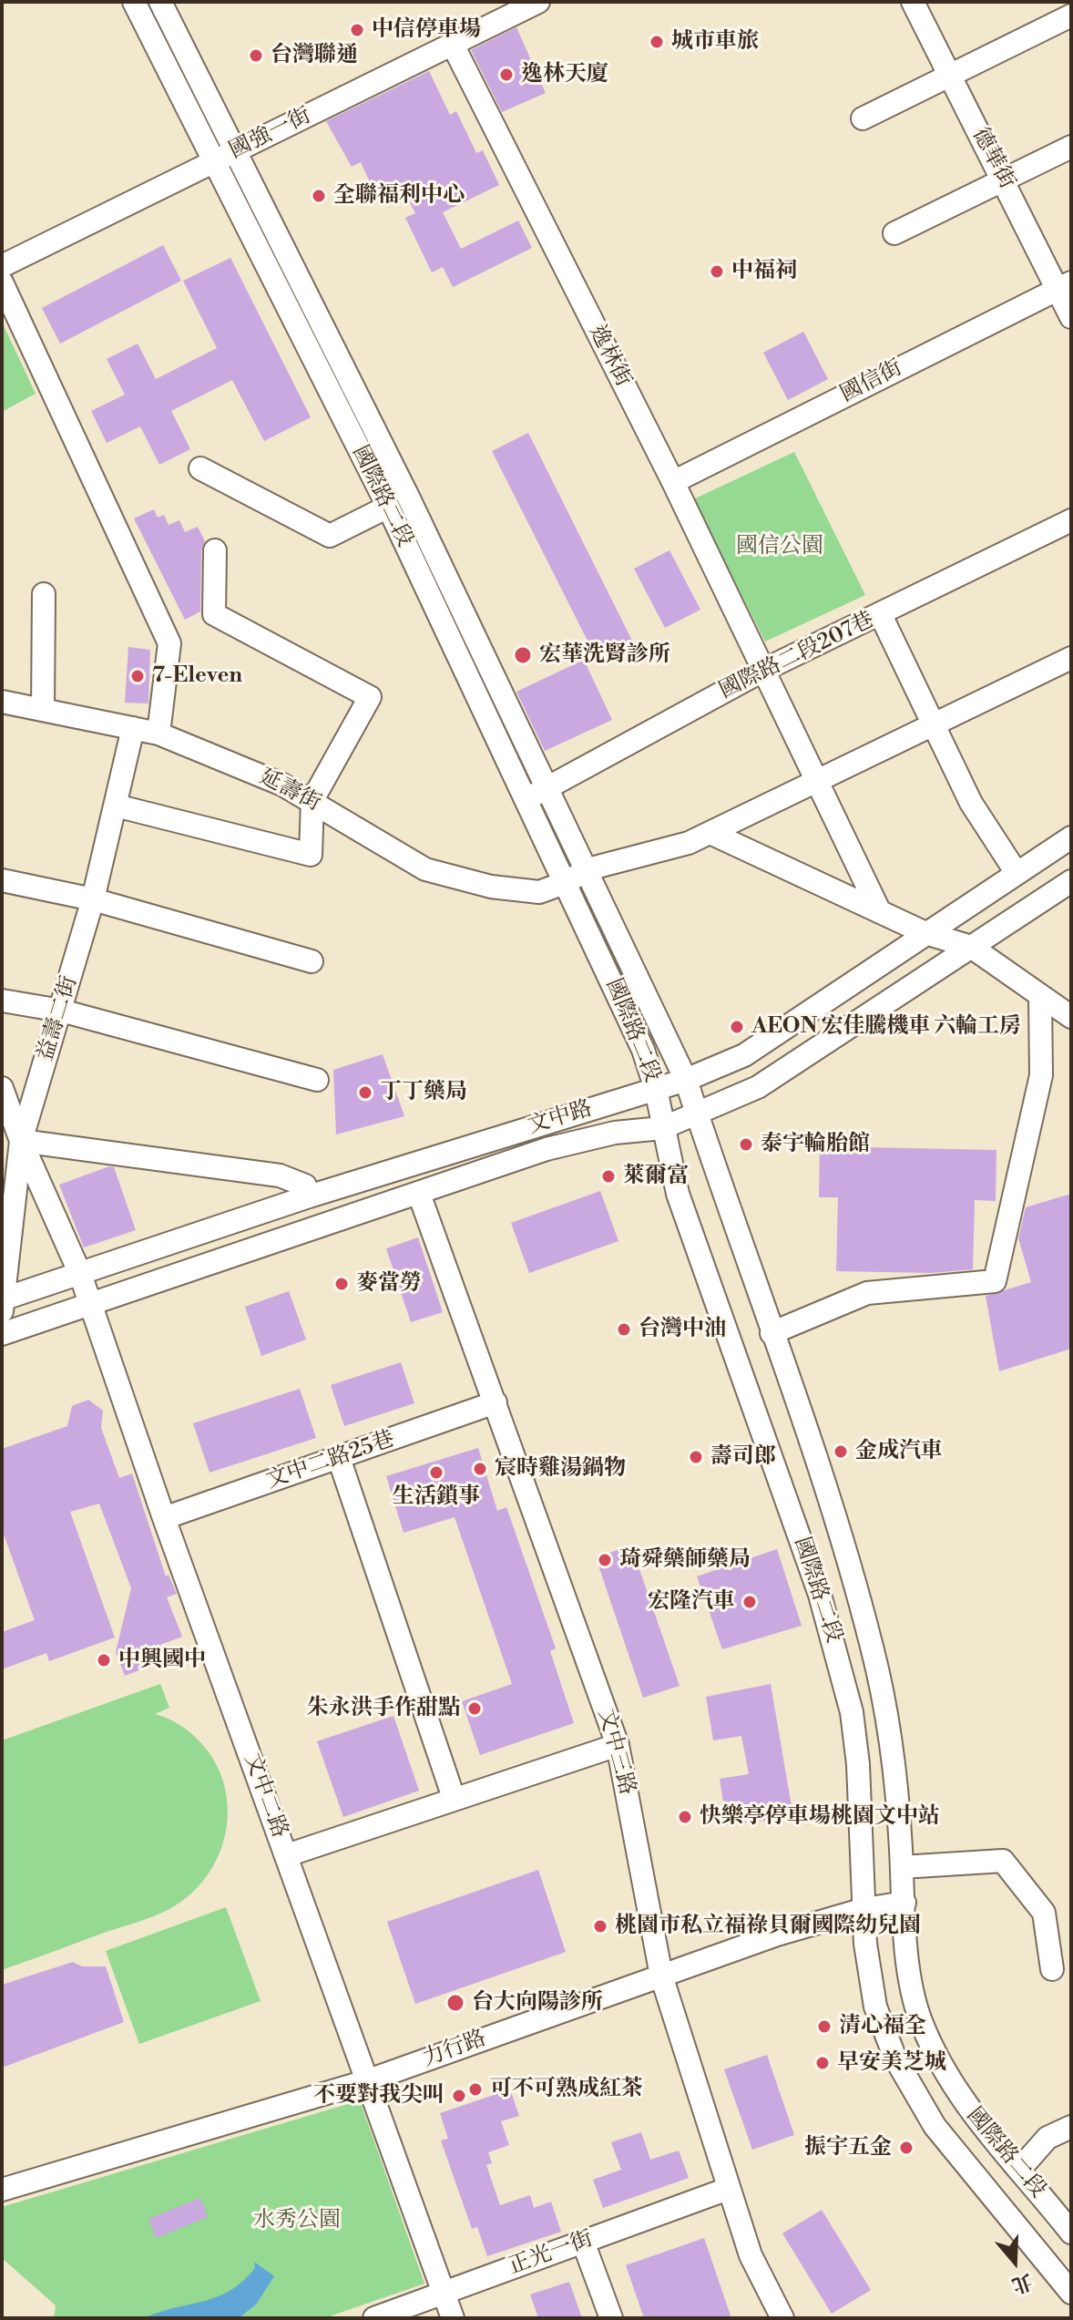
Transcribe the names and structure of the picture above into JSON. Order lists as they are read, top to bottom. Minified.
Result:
{"streets":{"street":["國強一街","德華街","逸林街","國信街","國際路二段","國際路二段207巷","延壽街","益壽二街","文中路","文中二路25巷","文中三路","文中二路","力行路","正光一街"]},"crossings":[["國強一街","逸林街"],["國強一街","國際路二段"],["德華街","國信街"],["逸林街","國信街"],["逸林街","國際路二段207巷"],["逸林街","延壽街"],["國際路二段","國際路二段207巷"],["國際路二段","延壽街"],["國際路二段","文中路"],["國際路二段","力行路"],["延壽街","益壽二街"],["益壽二街","文中路"],["益壽二街","文中二路"],["文中路","文中三路"],["文中路","文中二路"],["文中二路25巷","文中三路"],["文中二路25巷","文中二路"],["文中三路","力行路"],["文中三路","正光一街"],["文中二路","力行路"],["文中二路","正光一街"]],"parks":["國信公園","水秀公園"],"places":["中信停車場","城市車旅","台灣聯通","逸林天廈","全聯福利中心","中福祠","宏華洗腎診所","7-Eleven","AEON 宏佳騰機車 六輪工房","丁丁藥局","泰宇輪胎館","萊爾富","麥當勞","台灣中油","金成汽車","壽司郎","宸時雞湯鍋物","生活鎖事","琦舜藥師藥局","宏隆汽車","中興國中","朱永洪手作甜點","快樂亭停車場桃園文中站","桃園市私立福祿貝爾國際幼兒園","台大向陽診所","清心福全","早安美芝城","可不可熟成紅茶","不要對我尖叫","振宇五金"],"north":"bottom"}
